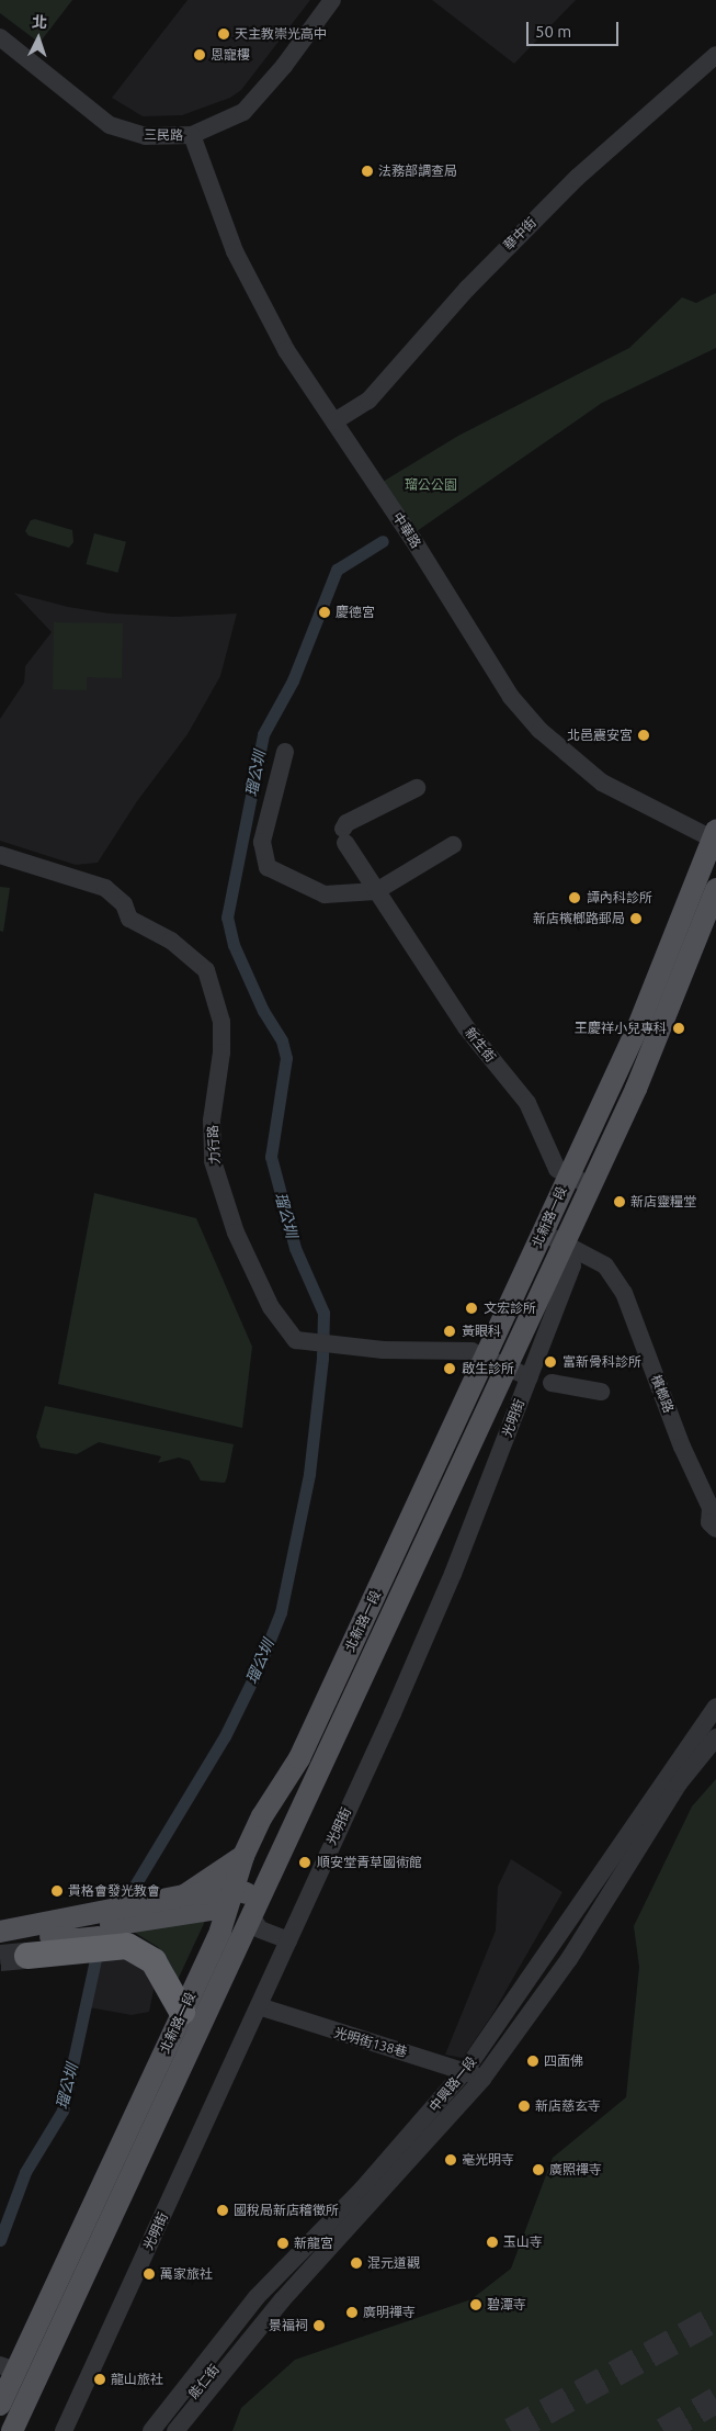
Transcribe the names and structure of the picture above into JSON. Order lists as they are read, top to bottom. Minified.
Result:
{"streets":{"main road":["北新路一段"],"street":["三民路","華中街","中華路","新生街","力行路","檳榔路","光明街","光明街138巷","中興路一段","能仁街"]},"crossings":[["三民路","中華路"],["華中街","中華路"],["中華路","北新路一段"],["新生街","北新路一段"],["力行路","北新路一段"],["力行路","光明街"],["北新路一段","檳榔路"],["北新路一段","光明街"],["檳榔路","光明街"],["光明街","光明街138巷"],["光明街138巷","中興路一段"]],"water":["瑠公圳"],"parks":["瑠公公園"],"places":["天主教崇光高中","恩寵樓","法務部調查局","慶德宮","北邑震安宮","譚內科診所","新店檳榔路郵局","王慶祥小兒專科","新店靈糧堂","文宏診所","黃眼科","富新骨科診所","啟生診所","順安堂青草國術館","貴格會發光教會","四面佛","新店慈玄寺","毫光明寺","廣照禪寺","國稅局新店稽徵所","玉山寺","新龍宮","混元道觀","萬家旅社","碧潭寺","廣明禪寺","景福祠","龍山旅社"],"scale_bar":"50 m","north":"top"}
